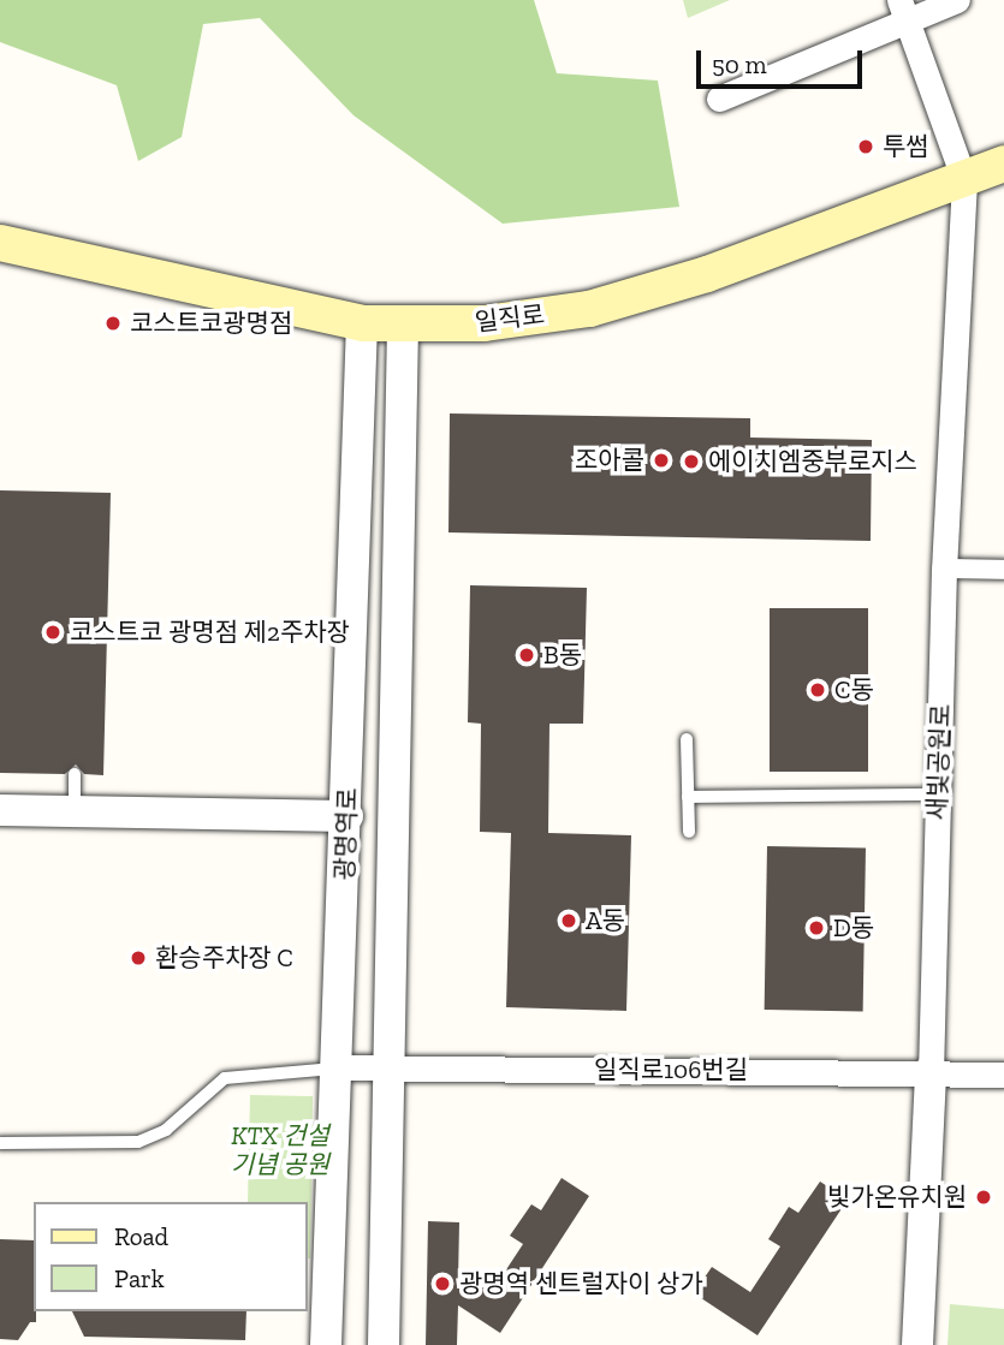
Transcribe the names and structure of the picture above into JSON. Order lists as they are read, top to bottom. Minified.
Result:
{"streets":{"main road":["일직로"],"street":["새빛공원로","광명역로","일직로106번길"]},"crossings":[["일직로","새빛공원로"],["일직로","광명역로"],["새빛공원로","일직로106번길"],["광명역로","일직로106번길"]],"parks":["KTX 건설 기념 공원"],"places":["투썸","코스트코광명점","조아콜","에이치엠중부로지스","코스트코 광명점 제2주차장","B동","C동","A동","D동","환승주차장 C","빛가온유치원","광명역 센트럴자이 상가"],"legend":["Road","Park"],"scale_bar":"50 m"}
